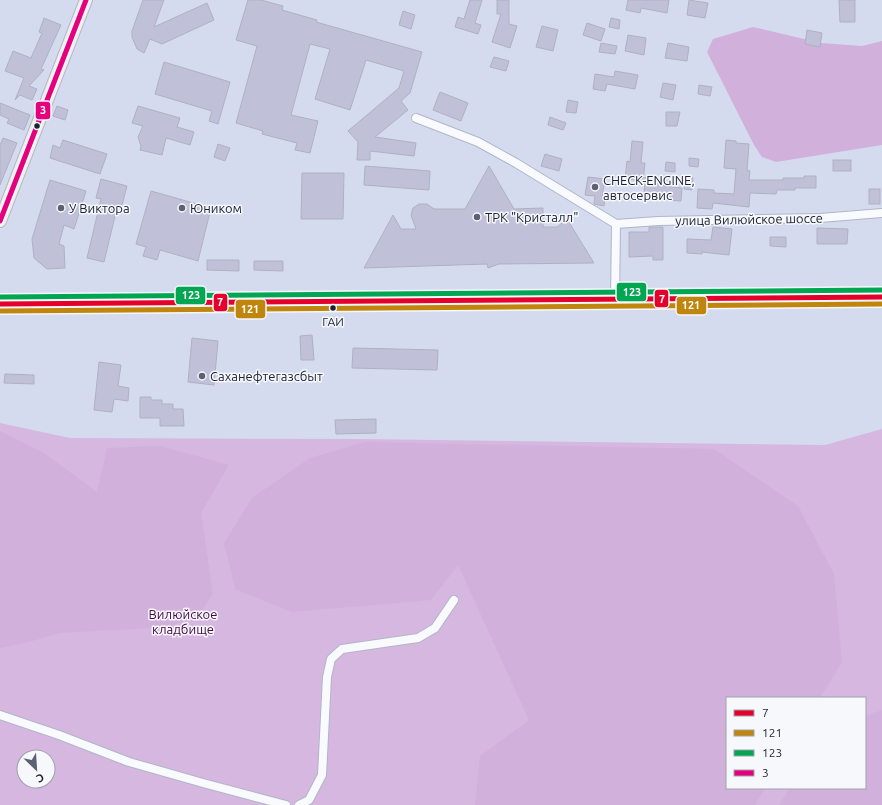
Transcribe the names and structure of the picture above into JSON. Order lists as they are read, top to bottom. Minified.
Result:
{"streets":{"street":["улица Вилюйское шоссе"]},"parks":["Вилюйское кладбище"],"places":["CHECK-ENGINE, автосервис","У Виктора","Юником","ТРК \"Кристалл\"","ГАИ","Саханефтегазсбыт"],"lines":["transit line 3","transit line 123","transit line 7","transit line 121"],"legend":["7","121","123","3"],"north":"bottom right"}
